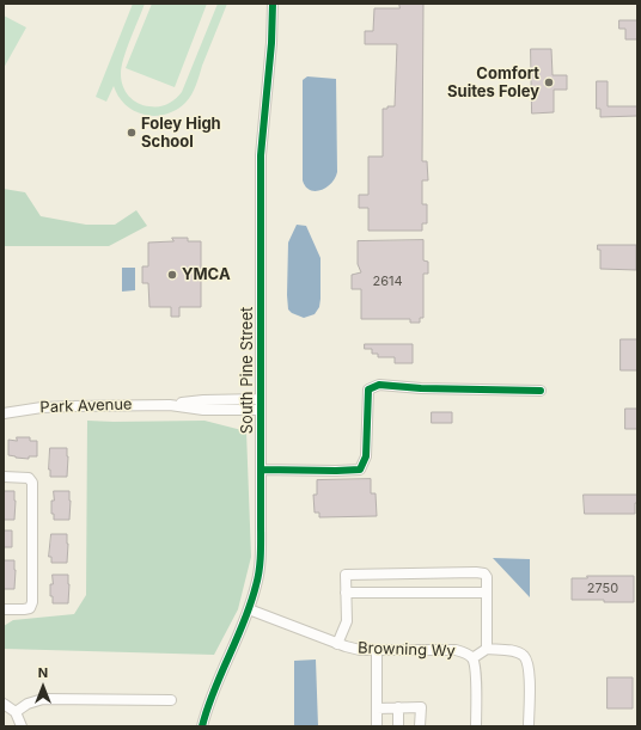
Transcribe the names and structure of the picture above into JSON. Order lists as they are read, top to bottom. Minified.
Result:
{"streets":{"street":["South Pine Street","Park Avenue","Browning Wy"]},"crossings":[["South Pine Street","Park Avenue"],["South Pine Street","Browning Wy"]],"places":["Comfort Suites Foley","Foley High School","YMCA"],"house_numbers":["2614","2750"],"north":"top"}
